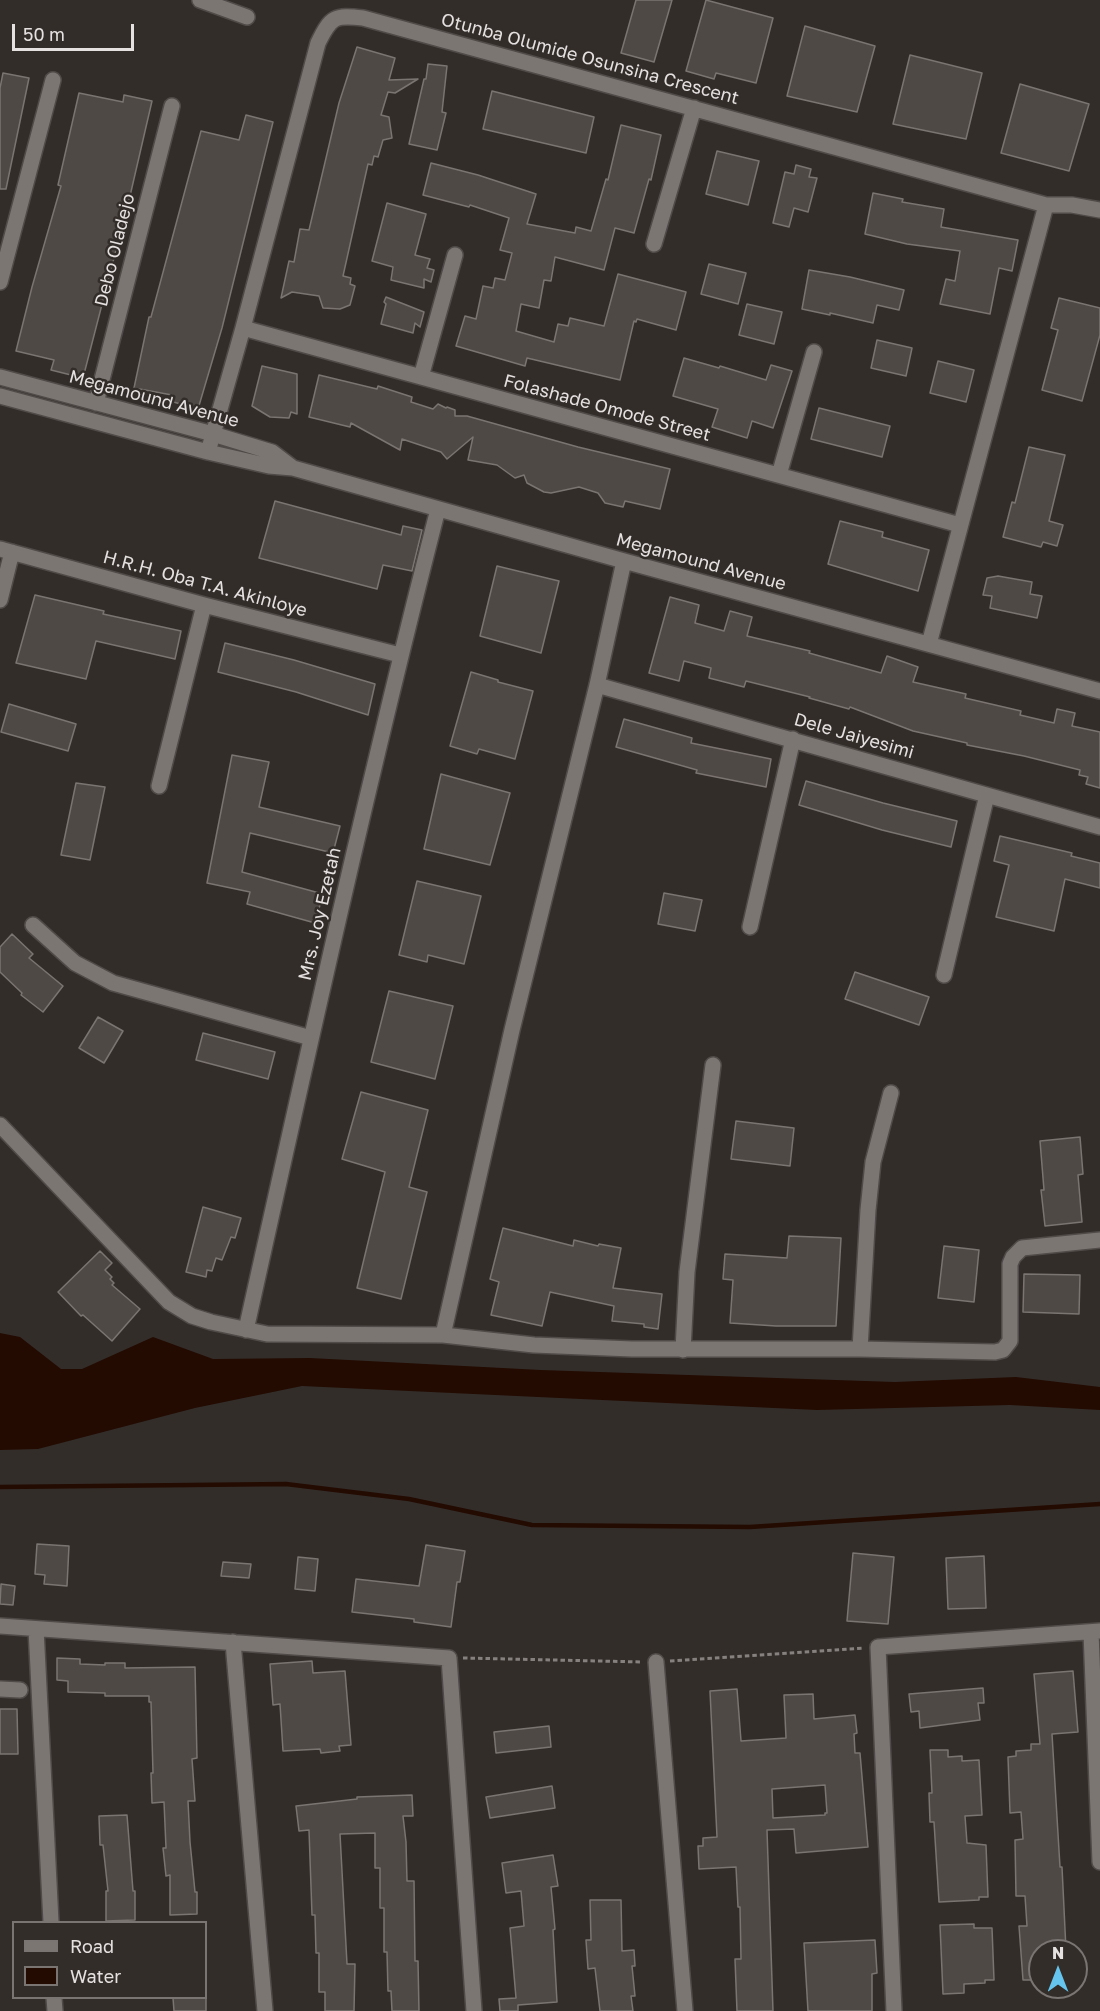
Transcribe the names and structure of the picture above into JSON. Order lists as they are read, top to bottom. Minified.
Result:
{"streets":{"street":["Otunba Olumide Osunsina Crescent","Debo Oladejo","Megamound Avenue","Folashade Omode Street","H.R.H. Oba T.A. Akinloye","Dele Jaiyesimi","Mrs. Joy Ezetah"]},"crossings":[["Otunba Olumide Osunsina Crescent","Megamound Avenue"],["Otunba Olumide Osunsina Crescent","Folashade Omode Street"],["Debo Oladejo","Megamound Avenue"],["Megamound Avenue","Mrs. Joy Ezetah"],["H.R.H. Oba T.A. Akinloye","Mrs. Joy Ezetah"]],"legend":["Road","Water"],"scale_bar":"50 m","north":"top"}
